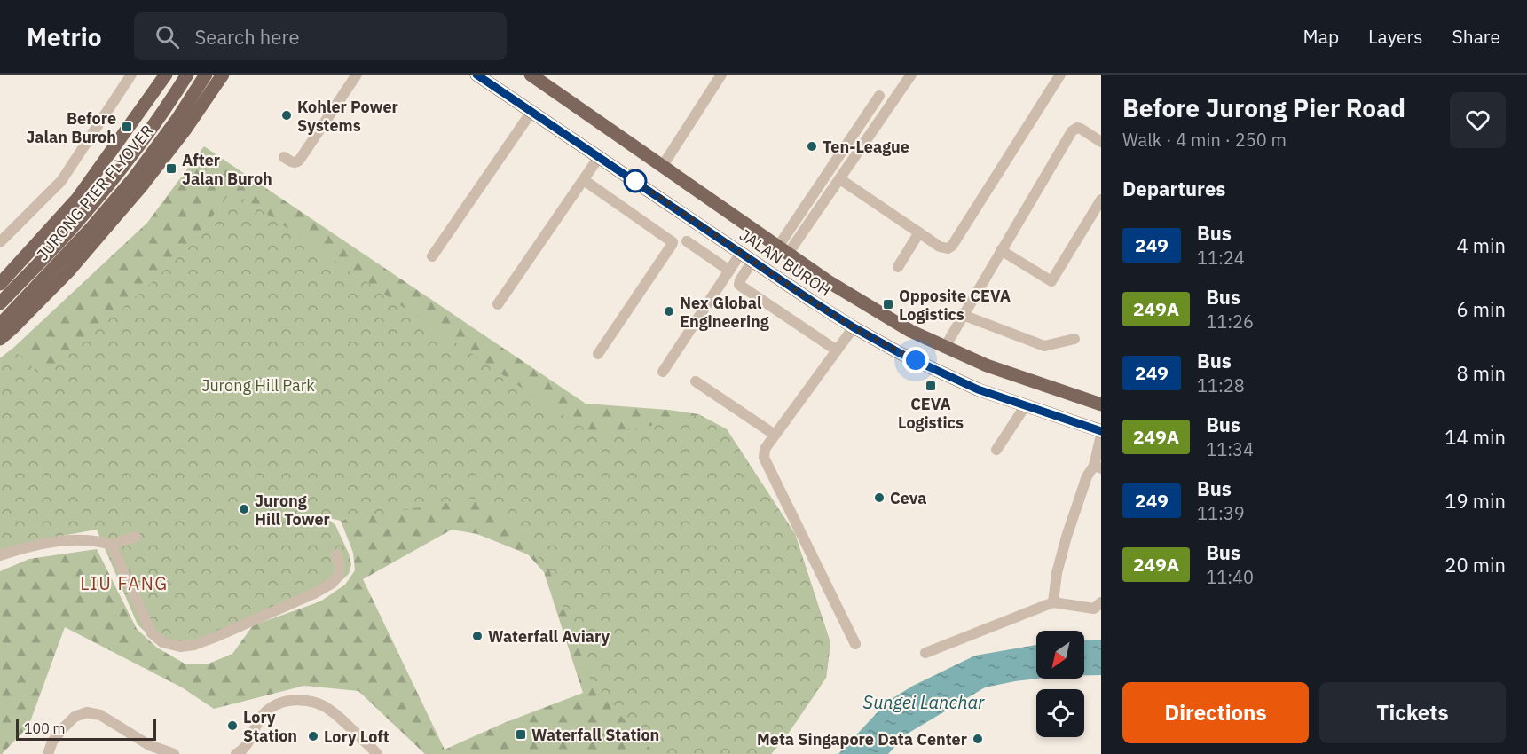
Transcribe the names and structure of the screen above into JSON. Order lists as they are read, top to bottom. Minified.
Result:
{"streets":{"main road":["JURONG PIER FLYOVER","JALAN BUROH"]},"districts":["LIU FANG"],"water":["Sungei Lanchar"],"parks":["Jurong Hill Park"],"places":{"other":["Kohler Power Systems","Ten-League","Nex Global Engineering","Ceva","Jurong Hill Tower","Waterfall Aviary","Lory Station","Lory Loft","Meta Singapore Data Center"],"transit":["Before Jalan Buroh","After Jalan Buroh","Opposite CEVA Logistics","CEVA Logistics","Waterfall Station"]},"lines":["bus line 249"],"scale_bar":"100 m","north":"bottom left","page":{"header":"Metrio","search":"Search here","nav":["Map","Layers","Share"],"heading":[["Before Jurong Pier Road","Walk · 4 min · 250 m"],"Departures"],"list":[{"mark":"249","name":"Bus","note":"11:24","value":"4 min"},{"mark":"249A","name":"Bus","note":"11:26","value":"6 min"},{"mark":"249","name":"Bus","note":"11:28","value":"8 min"},{"mark":"249A","name":"Bus","note":"11:34","value":"14 min"},{"mark":"249","name":"Bus","note":"11:39","value":"19 min"},{"mark":"249A","name":"Bus","note":"11:40","value":"20 min"}],"buttons":["Directions","Tickets"],"scale":"100 m"}}
